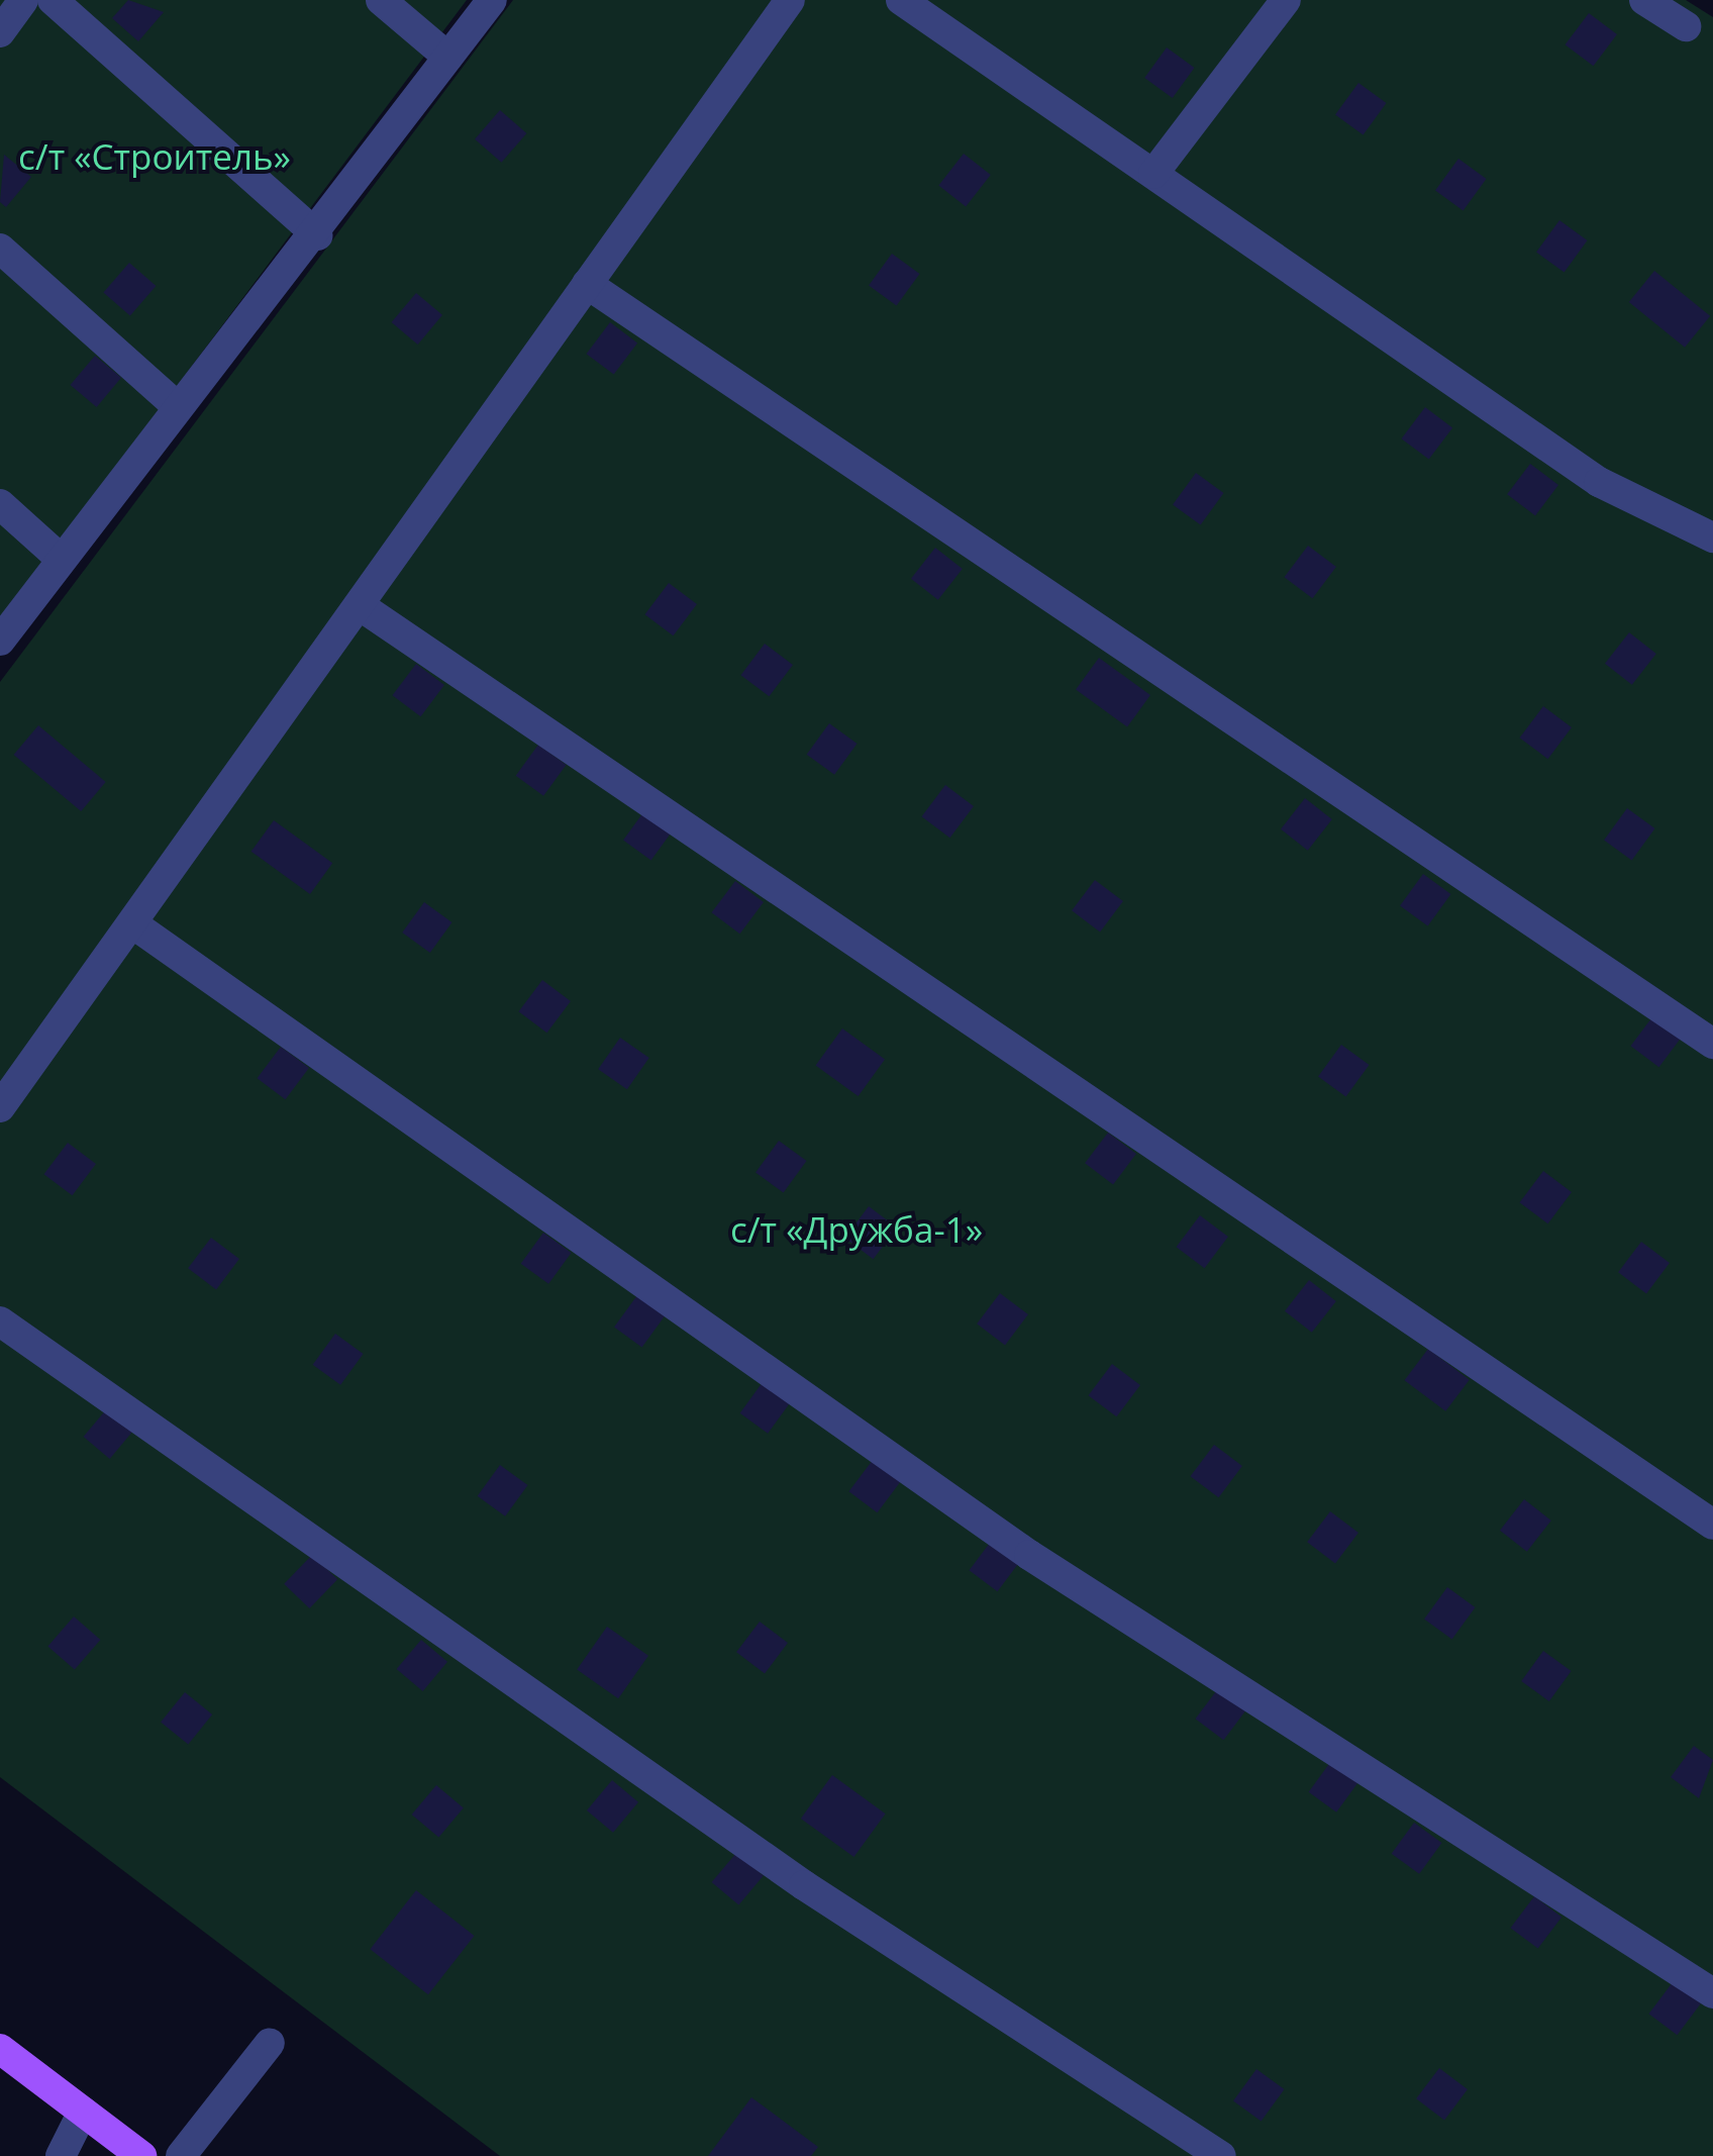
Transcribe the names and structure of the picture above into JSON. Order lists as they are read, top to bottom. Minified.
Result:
{"parks":["с/т «Строитель»","с/т «Дружба-1»"]}
